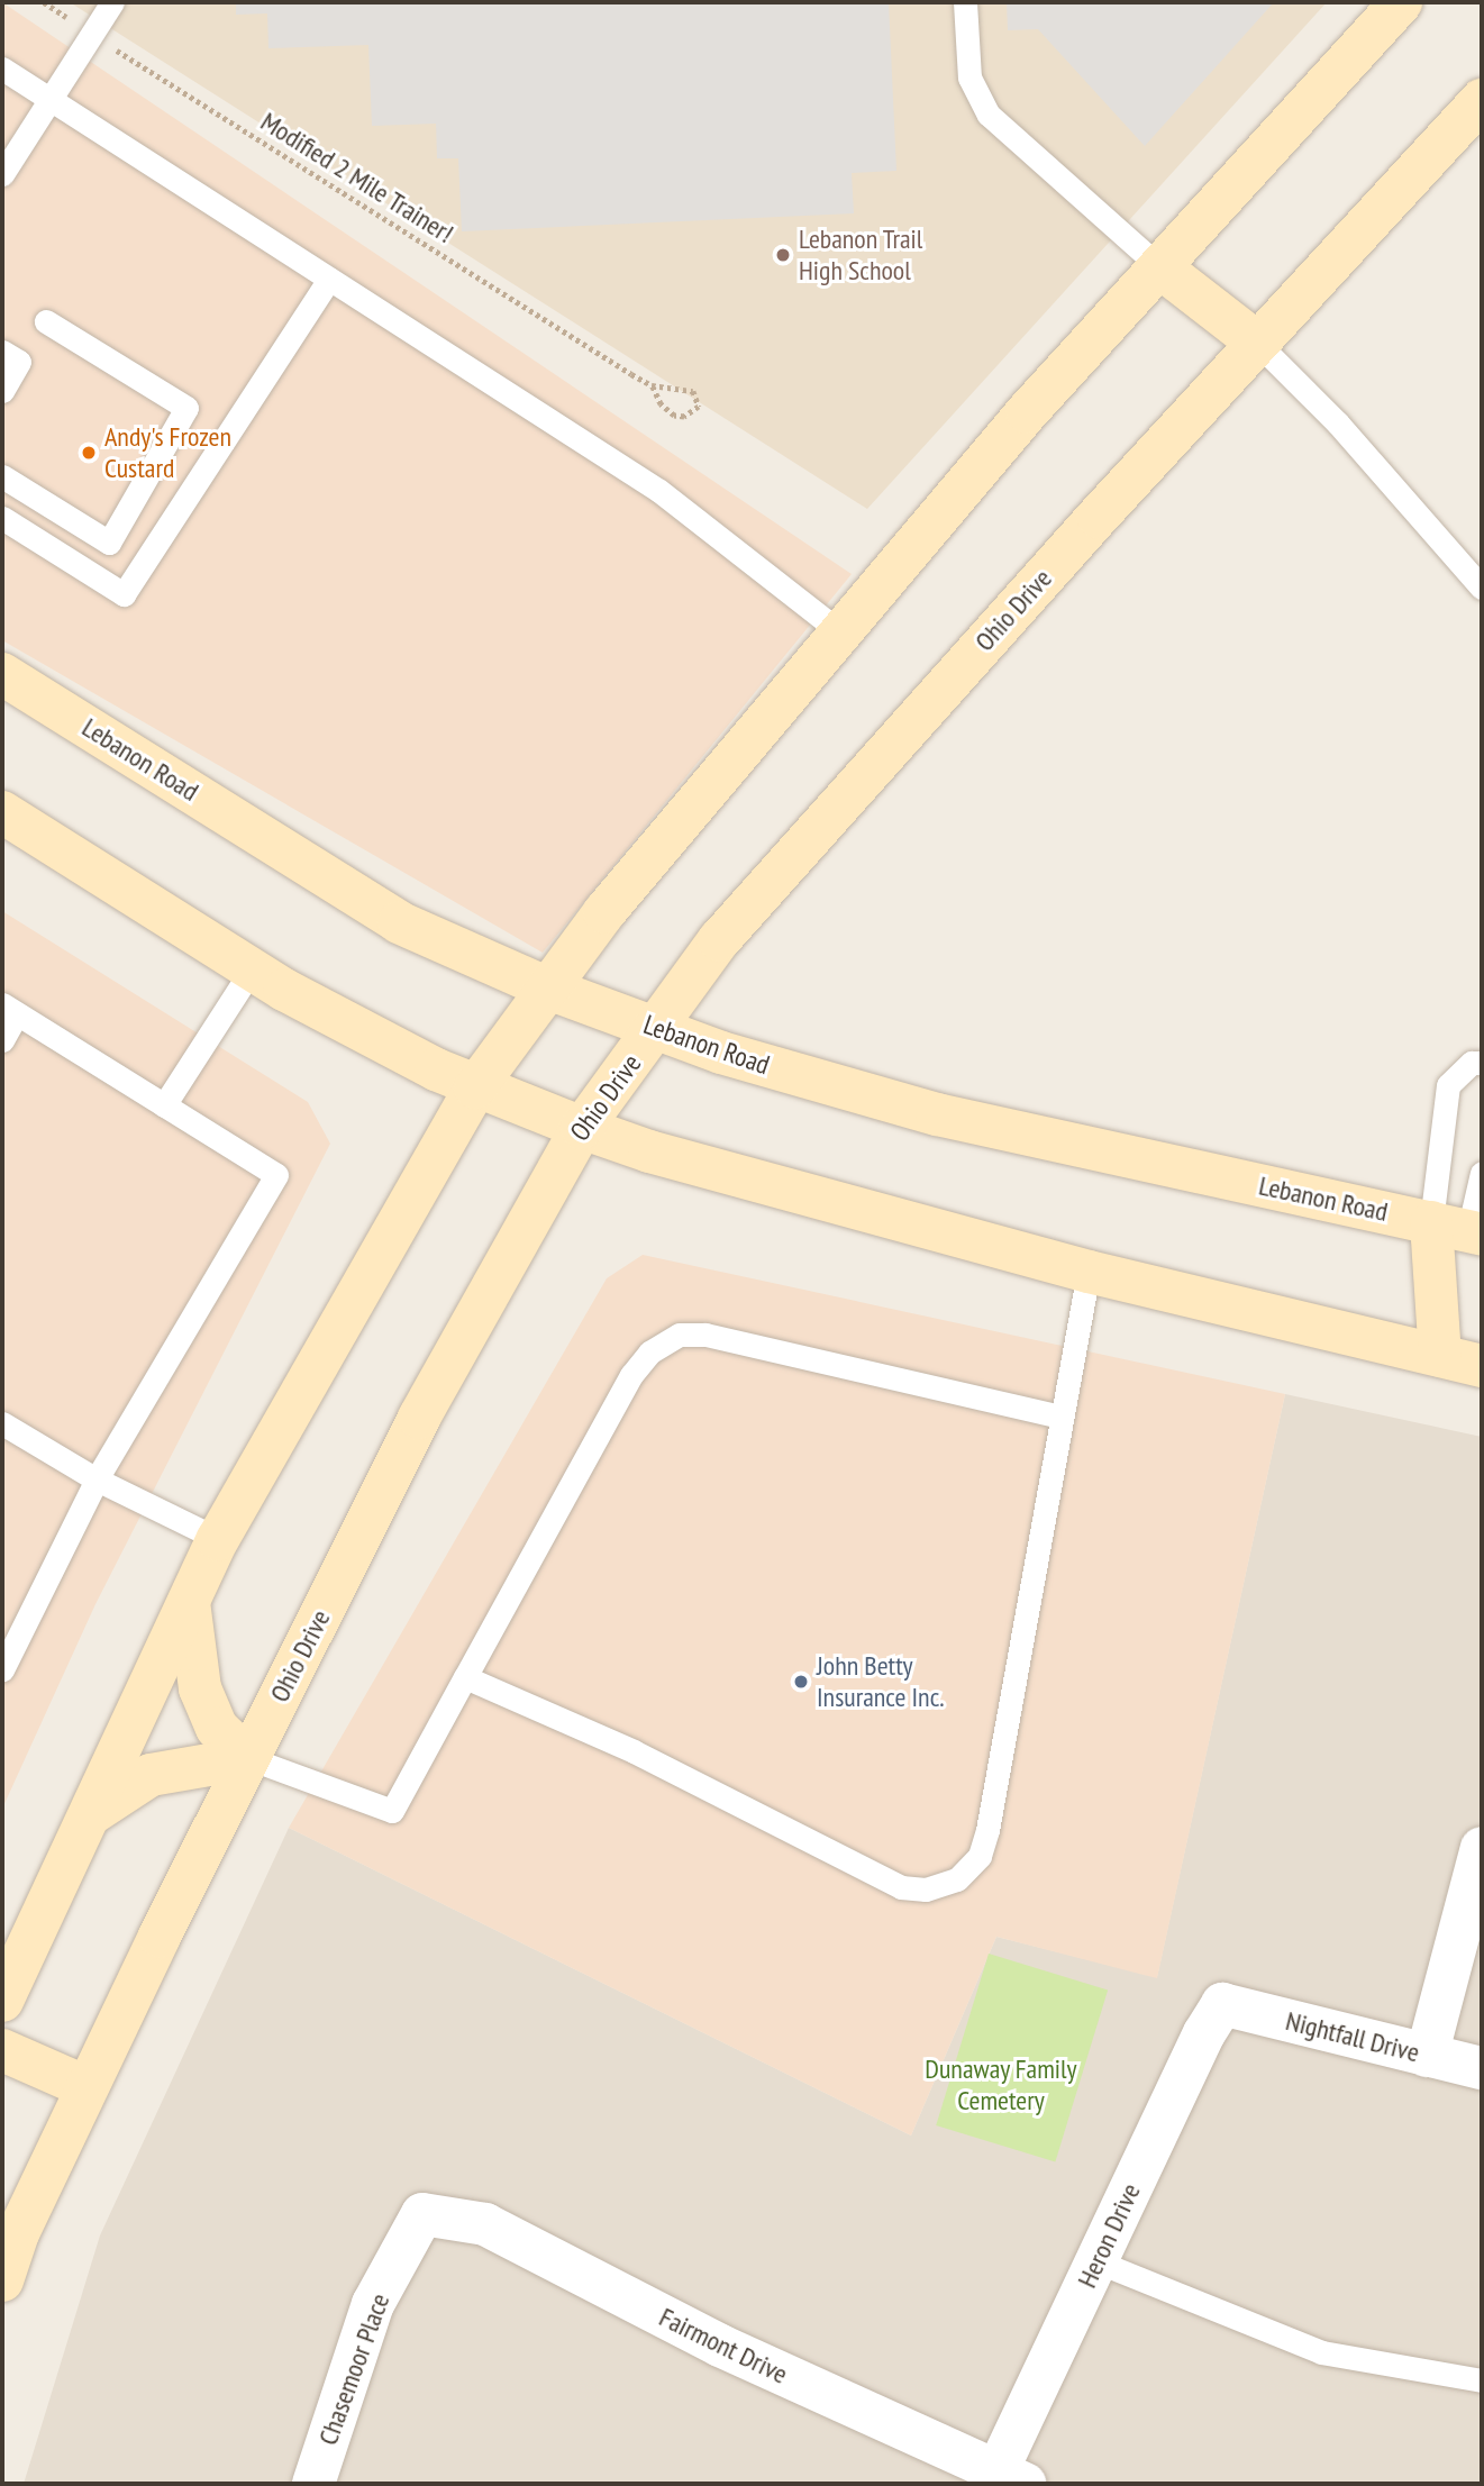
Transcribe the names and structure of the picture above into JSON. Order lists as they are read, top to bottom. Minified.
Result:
{"streets":{"main road":["Ohio Drive","Lebanon Road"],"street":["Nightfall Drive","Heron Drive","Fairmont Drive","Chasemoor Place"],"path":["Modified 2 Mile Trainer!"]},"crossings":[["Ohio Drive","Lebanon Road"],["Nightfall Drive","Heron Drive"],["Heron Drive","Fairmont Drive"],["Fairmont Drive","Chasemoor Place"]],"parks":["Dunaway Family Cemetery"],"places":["Lebanon Trail High School","Andy's Frozen Custard","John Betty Insurance Inc."]}
